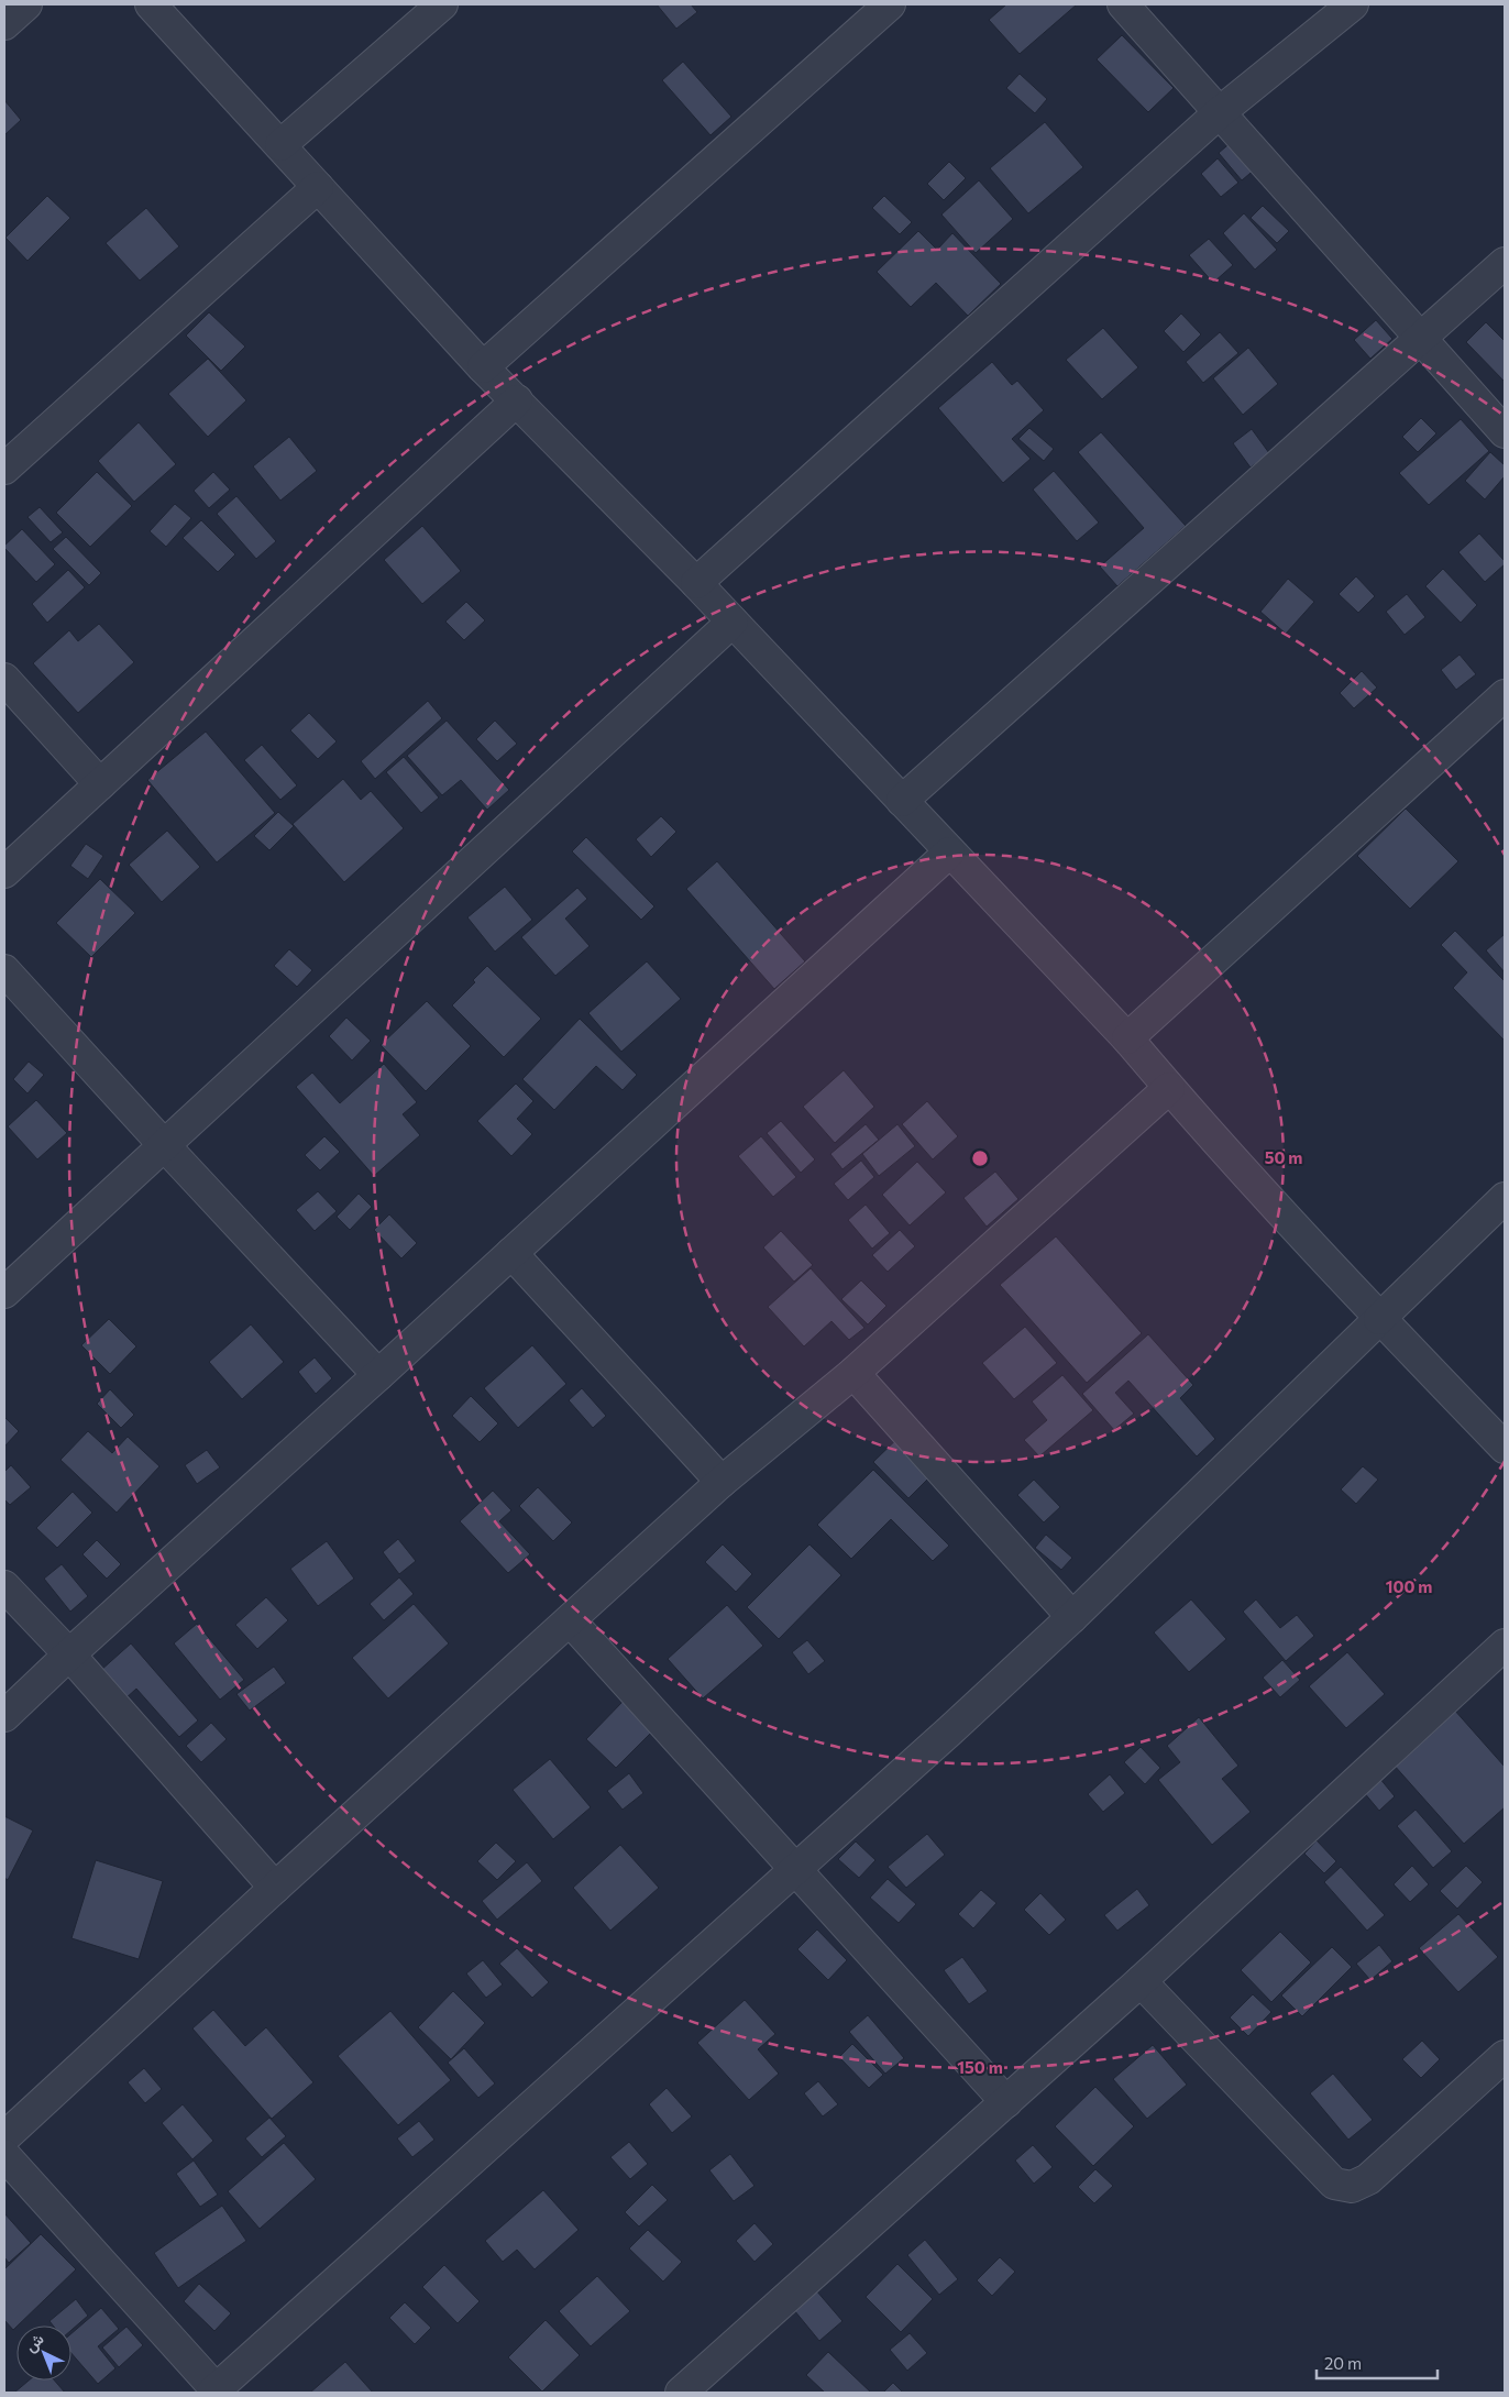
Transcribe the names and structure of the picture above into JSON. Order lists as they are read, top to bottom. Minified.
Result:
{"scale_bar":"20 m","north":"top left","rings":["50 m","100 m","150 m"]}
